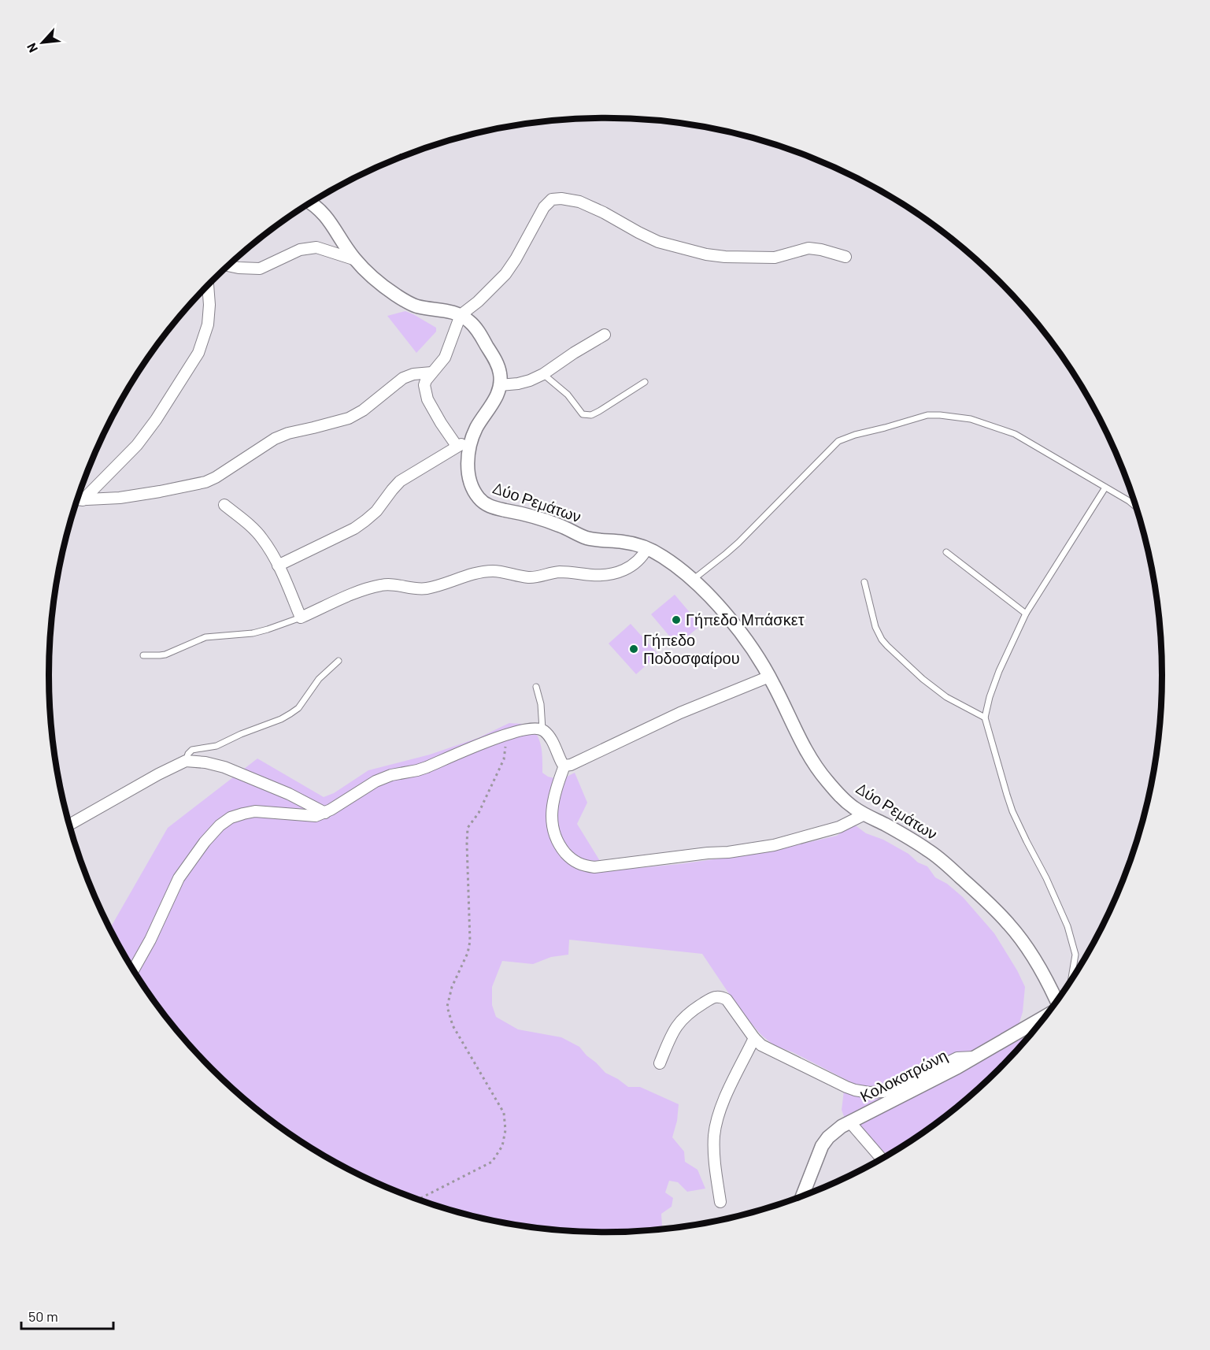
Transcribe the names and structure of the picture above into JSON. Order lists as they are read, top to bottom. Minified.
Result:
{"streets":{"street":["Δύο Ρεμάτων","Κολοκοτρώνη"]},"places":["Γήπεδο Μπάσκετ","Γήπεδο Ποδοσφαίρου"],"scale_bar":"50 m","north":"bottom left"}
